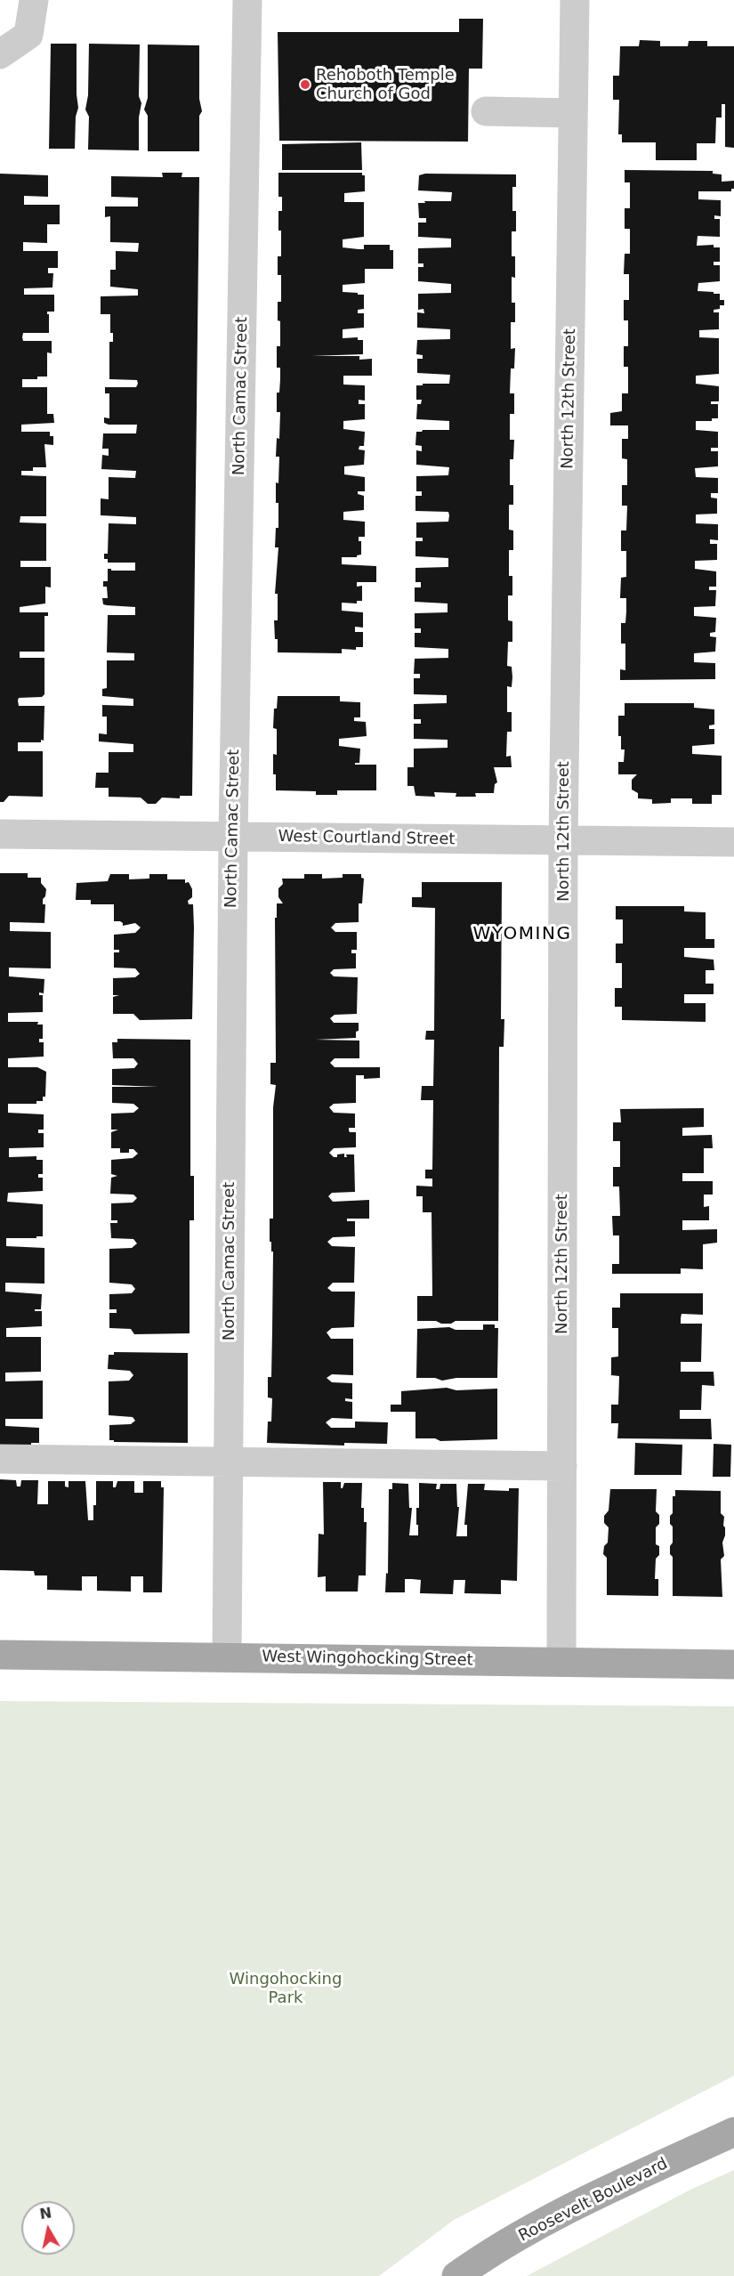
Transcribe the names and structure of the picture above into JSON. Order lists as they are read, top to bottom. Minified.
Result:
{"streets":{"main road":["West Wingohocking Street","Roosevelt Boulevard"],"street":["North Camac Street","North 12th Street","West Courtland Street"]},"crossings":[["North Camac Street","West Courtland Street"],["North Camac Street","West Wingohocking Street"],["North 12th Street","West Courtland Street"],["North 12th Street","West Wingohocking Street"]],"districts":["WYOMING"],"parks":["Wingohocking Park"],"places":["Rehoboth Temple Church of God"],"north":"top"}
